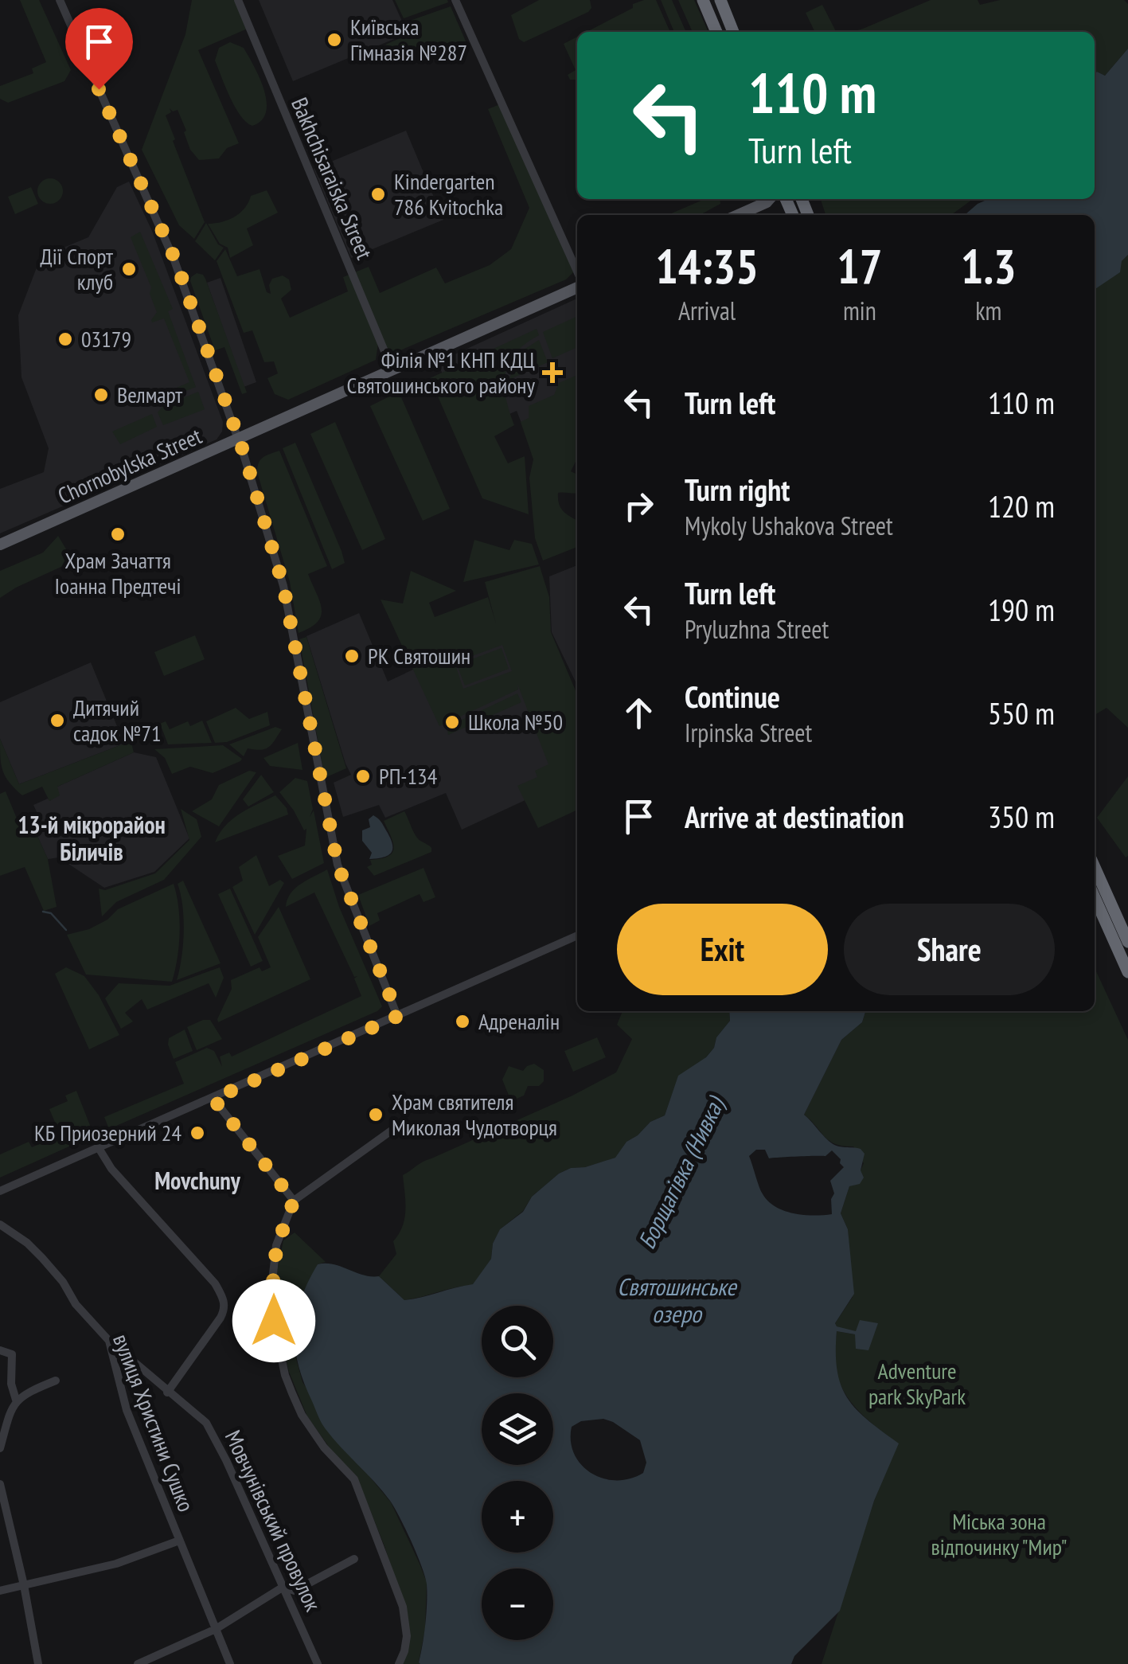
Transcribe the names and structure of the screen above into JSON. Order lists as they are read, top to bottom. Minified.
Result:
{"streets":{"main road":["Chornobylska Street"],"street":["Bakhchisaraiska Street","вулиця Христини Сушко","Мовчунівський провулок"]},"crossings":[["Bakhchisaraiska Street","Chornobylska Street"],["вулиця Христини Сушко","Мовчунівський провулок"]],"districts":["13-й мікрорайон Біличів","Movchuny"],"water":["Борщагівка (Нивка)","Святошинське озеро"],"parks":["Adventure park SkyPark","Міська зона відпочинку \"Мир\""],"places":{"other":["Київська Гімназія №287","Kindergarten 786 Kvitochka","Дії Спорт клуб","03179","Велмарт","Храм Зачаття Іоанна Предтечі","РК Святошин","Дитячий садок №71","Школа №50","РП-134","Адреналін","Храм святителя Миколая Чудотворця","КБ Приозерний 24"],"health":["Філія №1 КНП КДЦ Святошинського району"]},"page":{"turn":["110 m","Turn left"],"eta":["14:35","Arrival","17","min","1.3","km"],"list":[{"name":"Turn left","value":"110 m"},{"name":"Turn right","note":"Mykoly Ushakova Street","value":"120 m"},{"name":"Turn left","note":"Pryluzhna Street","value":"190 m"},{"name":"Continue","note":"Irpinska Street","value":"550 m"},{"name":"Arrive at destination","value":"350 m"}],"buttons":["Exit","Share"],"map_buttons":["+","−"]}}
